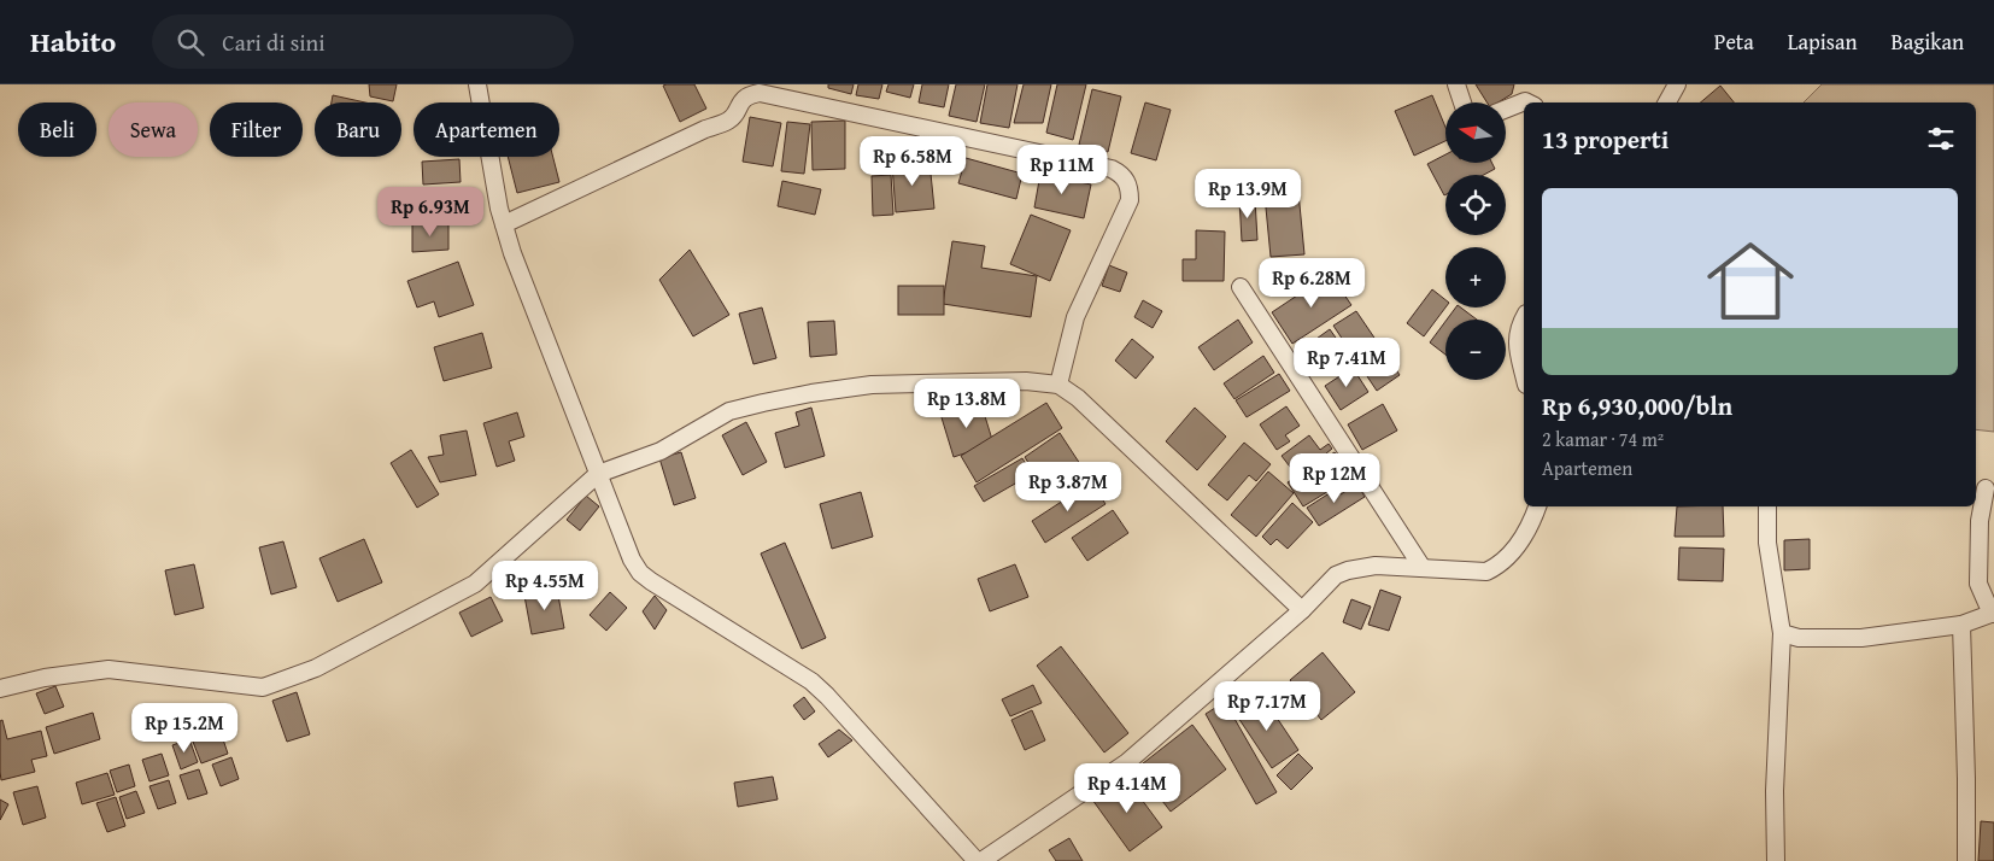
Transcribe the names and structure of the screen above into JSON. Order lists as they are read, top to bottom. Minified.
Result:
{"north":"left","page":{"header":"Habito","search":"Cari di sini","nav":["Peta","Lapisan","Bagikan"],"map_buttons":["+","−"],"chip":["Beli","Sewa","Filter","Baru","Apartemen"],"heading":"13 properti","price":["Rp 6.58M","Rp 11M","Rp 13.9M","Rp 6.93M","Rp 6.28M","Rp 7.41M","Rp 13.8M","Rp 12M","Rp 3.87M","Rp 4.55M","Rp 7.17M","Rp 15.2M","Rp 4.14M"],"list":[{"name":"Rp 6,930,000/bln","note":"2 kamar · 74 m² · Apartemen"}]}}
